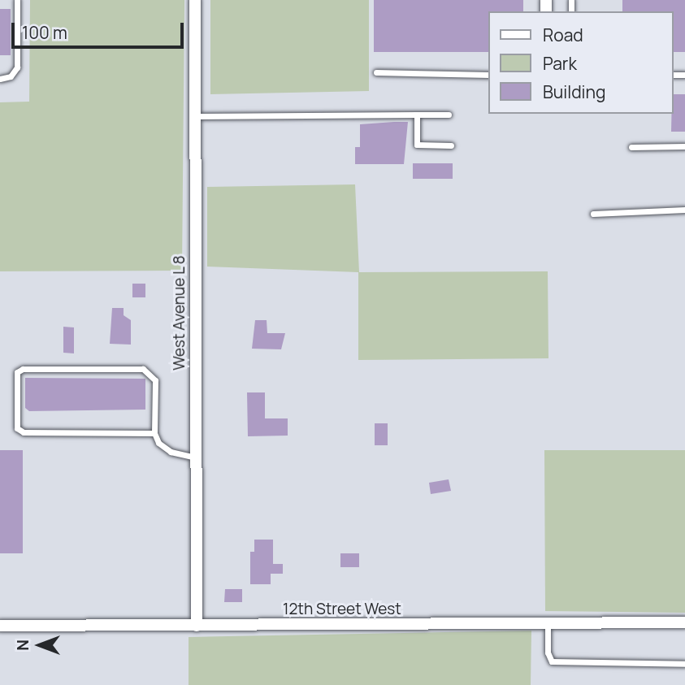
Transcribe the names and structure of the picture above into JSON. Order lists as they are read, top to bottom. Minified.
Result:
{"streets":{"street":["West Avenue L 8","12th Street West"]},"crossings":[["West Avenue L 8","12th Street West"]],"legend":["Road","Park","Building"],"scale_bar":"100 m","north":"left"}
